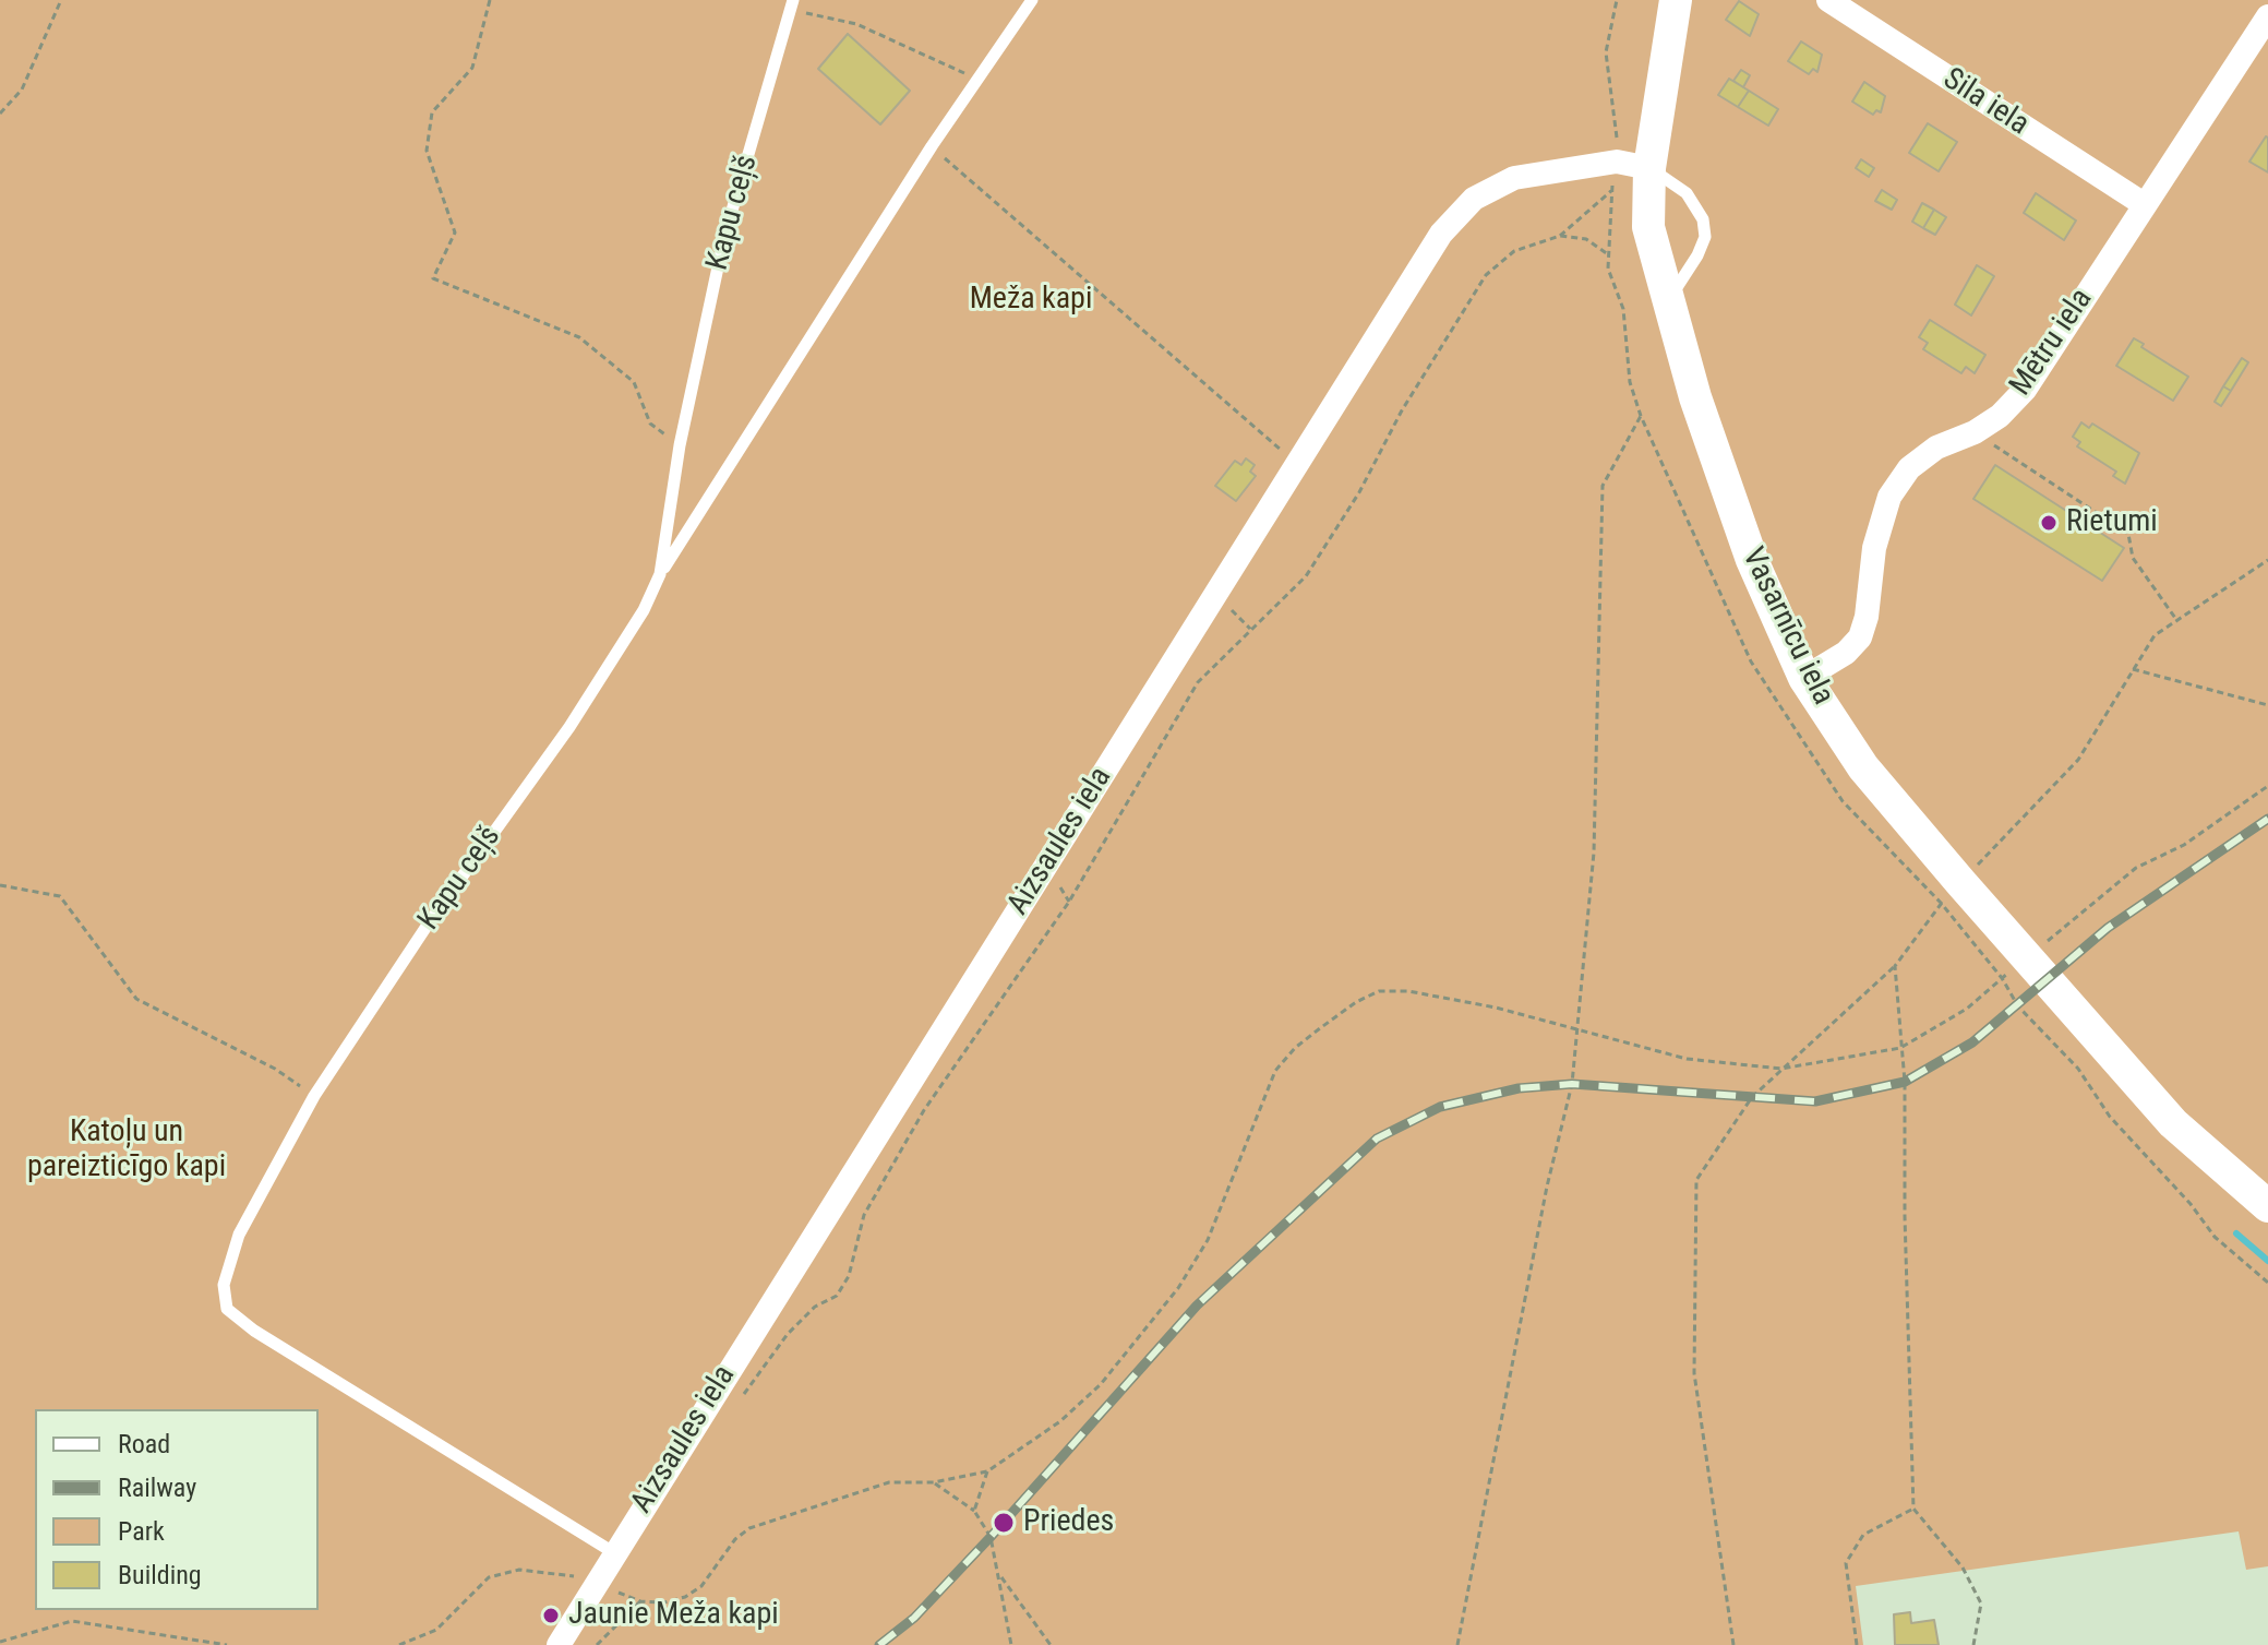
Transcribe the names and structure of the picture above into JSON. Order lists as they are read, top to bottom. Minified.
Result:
{"streets":{"street":["Sila iela","Mētru iela","Vasarnīcu iela","Aizsaules iela"],"lane":["Kapu ceļš"]},"crossings":[["Sila iela","Mētru iela"],["Kapu ceļš","Aizsaules iela"],["Mētru iela","Vasarnīcu iela"],["Vasarnīcu iela","Aizsaules iela"]],"parks":["Meža kapi","Katoļu un pareizticīgo kapi"],"places":["Rietumi","Priedes","Jaunie Meža kapi"],"legend":["Road","Railway","Park","Building"]}
